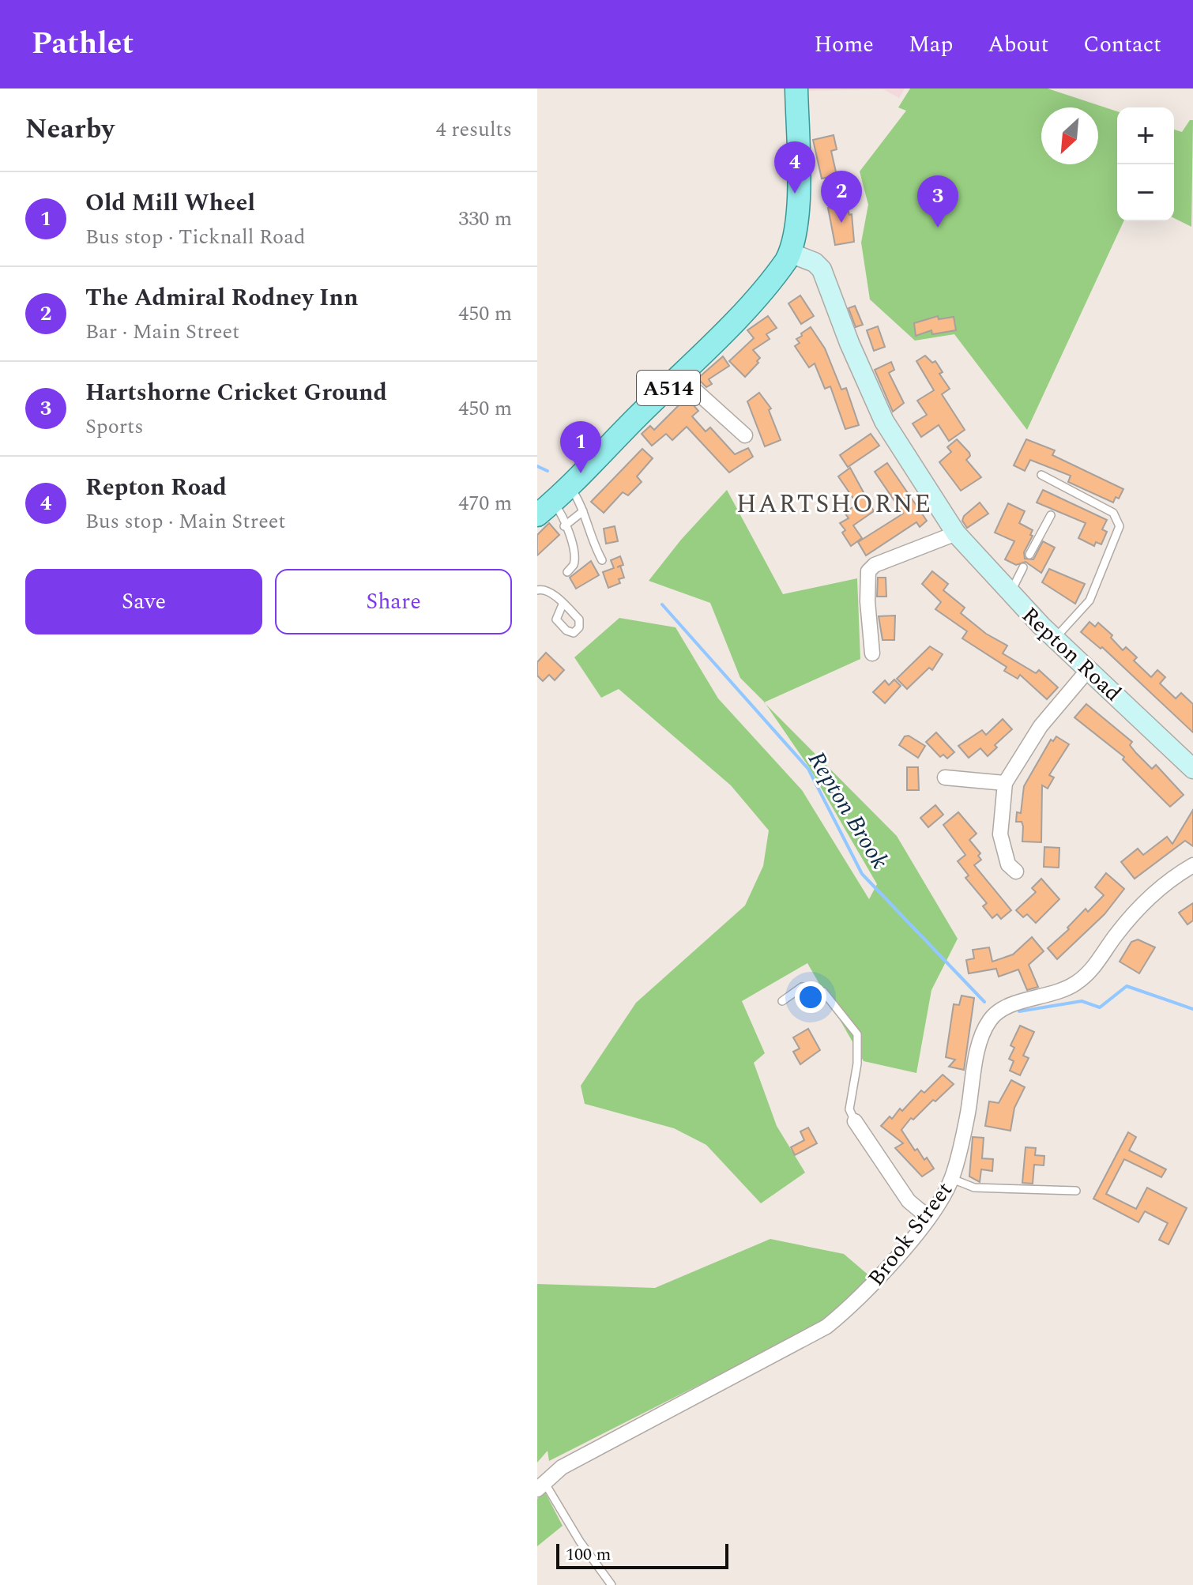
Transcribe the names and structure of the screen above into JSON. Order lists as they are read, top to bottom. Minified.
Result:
{"streets":{"main road":["A514"],"street":["Repton Road","Brook Street"]},"crossings":[["A514","Repton Road"]],"districts":["HARTSHORNE"],"water":["Repton Brook"],"scale_bar":"100 m","north":"bottom left","page":{"header":"Pathlet","nav":["Home","Map","About","Contact"],"heading":["Nearby","4 results"],"map_buttons":["+","−"],"pins":["4","2","3","1"],"list":[{"mark":"1","name":"Old Mill Wheel","note":"Bus stop · Ticknall Road","value":"330 m"},{"mark":"2","name":"The Admiral Rodney Inn","note":"Bar · Main Street","value":"450 m"},{"mark":"3","name":"Hartshorne Cricket Ground","note":"Sports","value":"450 m"},{"mark":"4","name":"Repton Road","note":"Bus stop · Main Street","value":"470 m"}],"buttons":["Save","Share"],"scale":"100 m"}}
